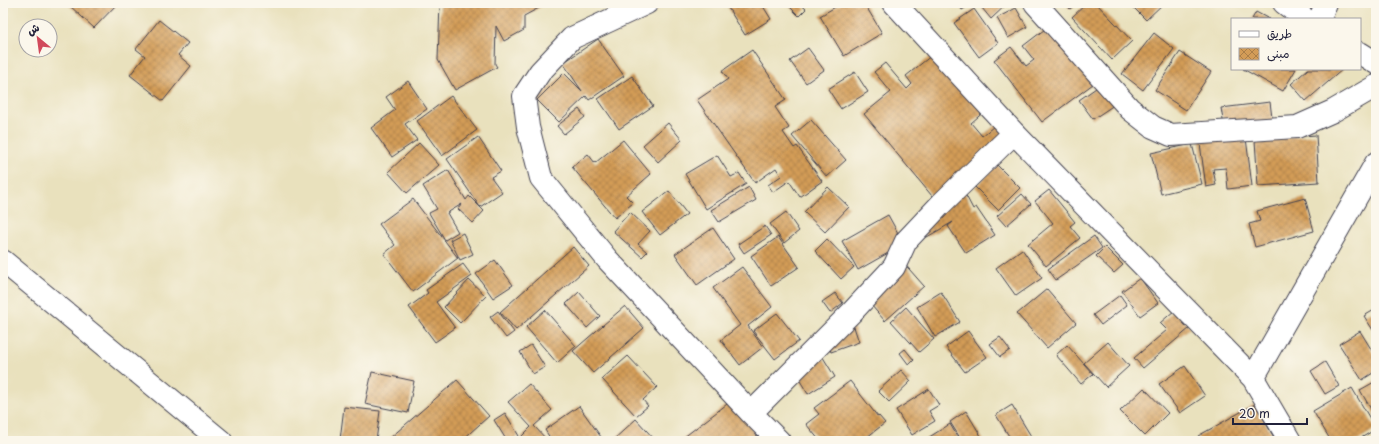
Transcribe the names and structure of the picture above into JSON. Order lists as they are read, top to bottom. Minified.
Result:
{"legend":["طريق","مبنى"],"scale_bar":"20 m","north":"top left"}
